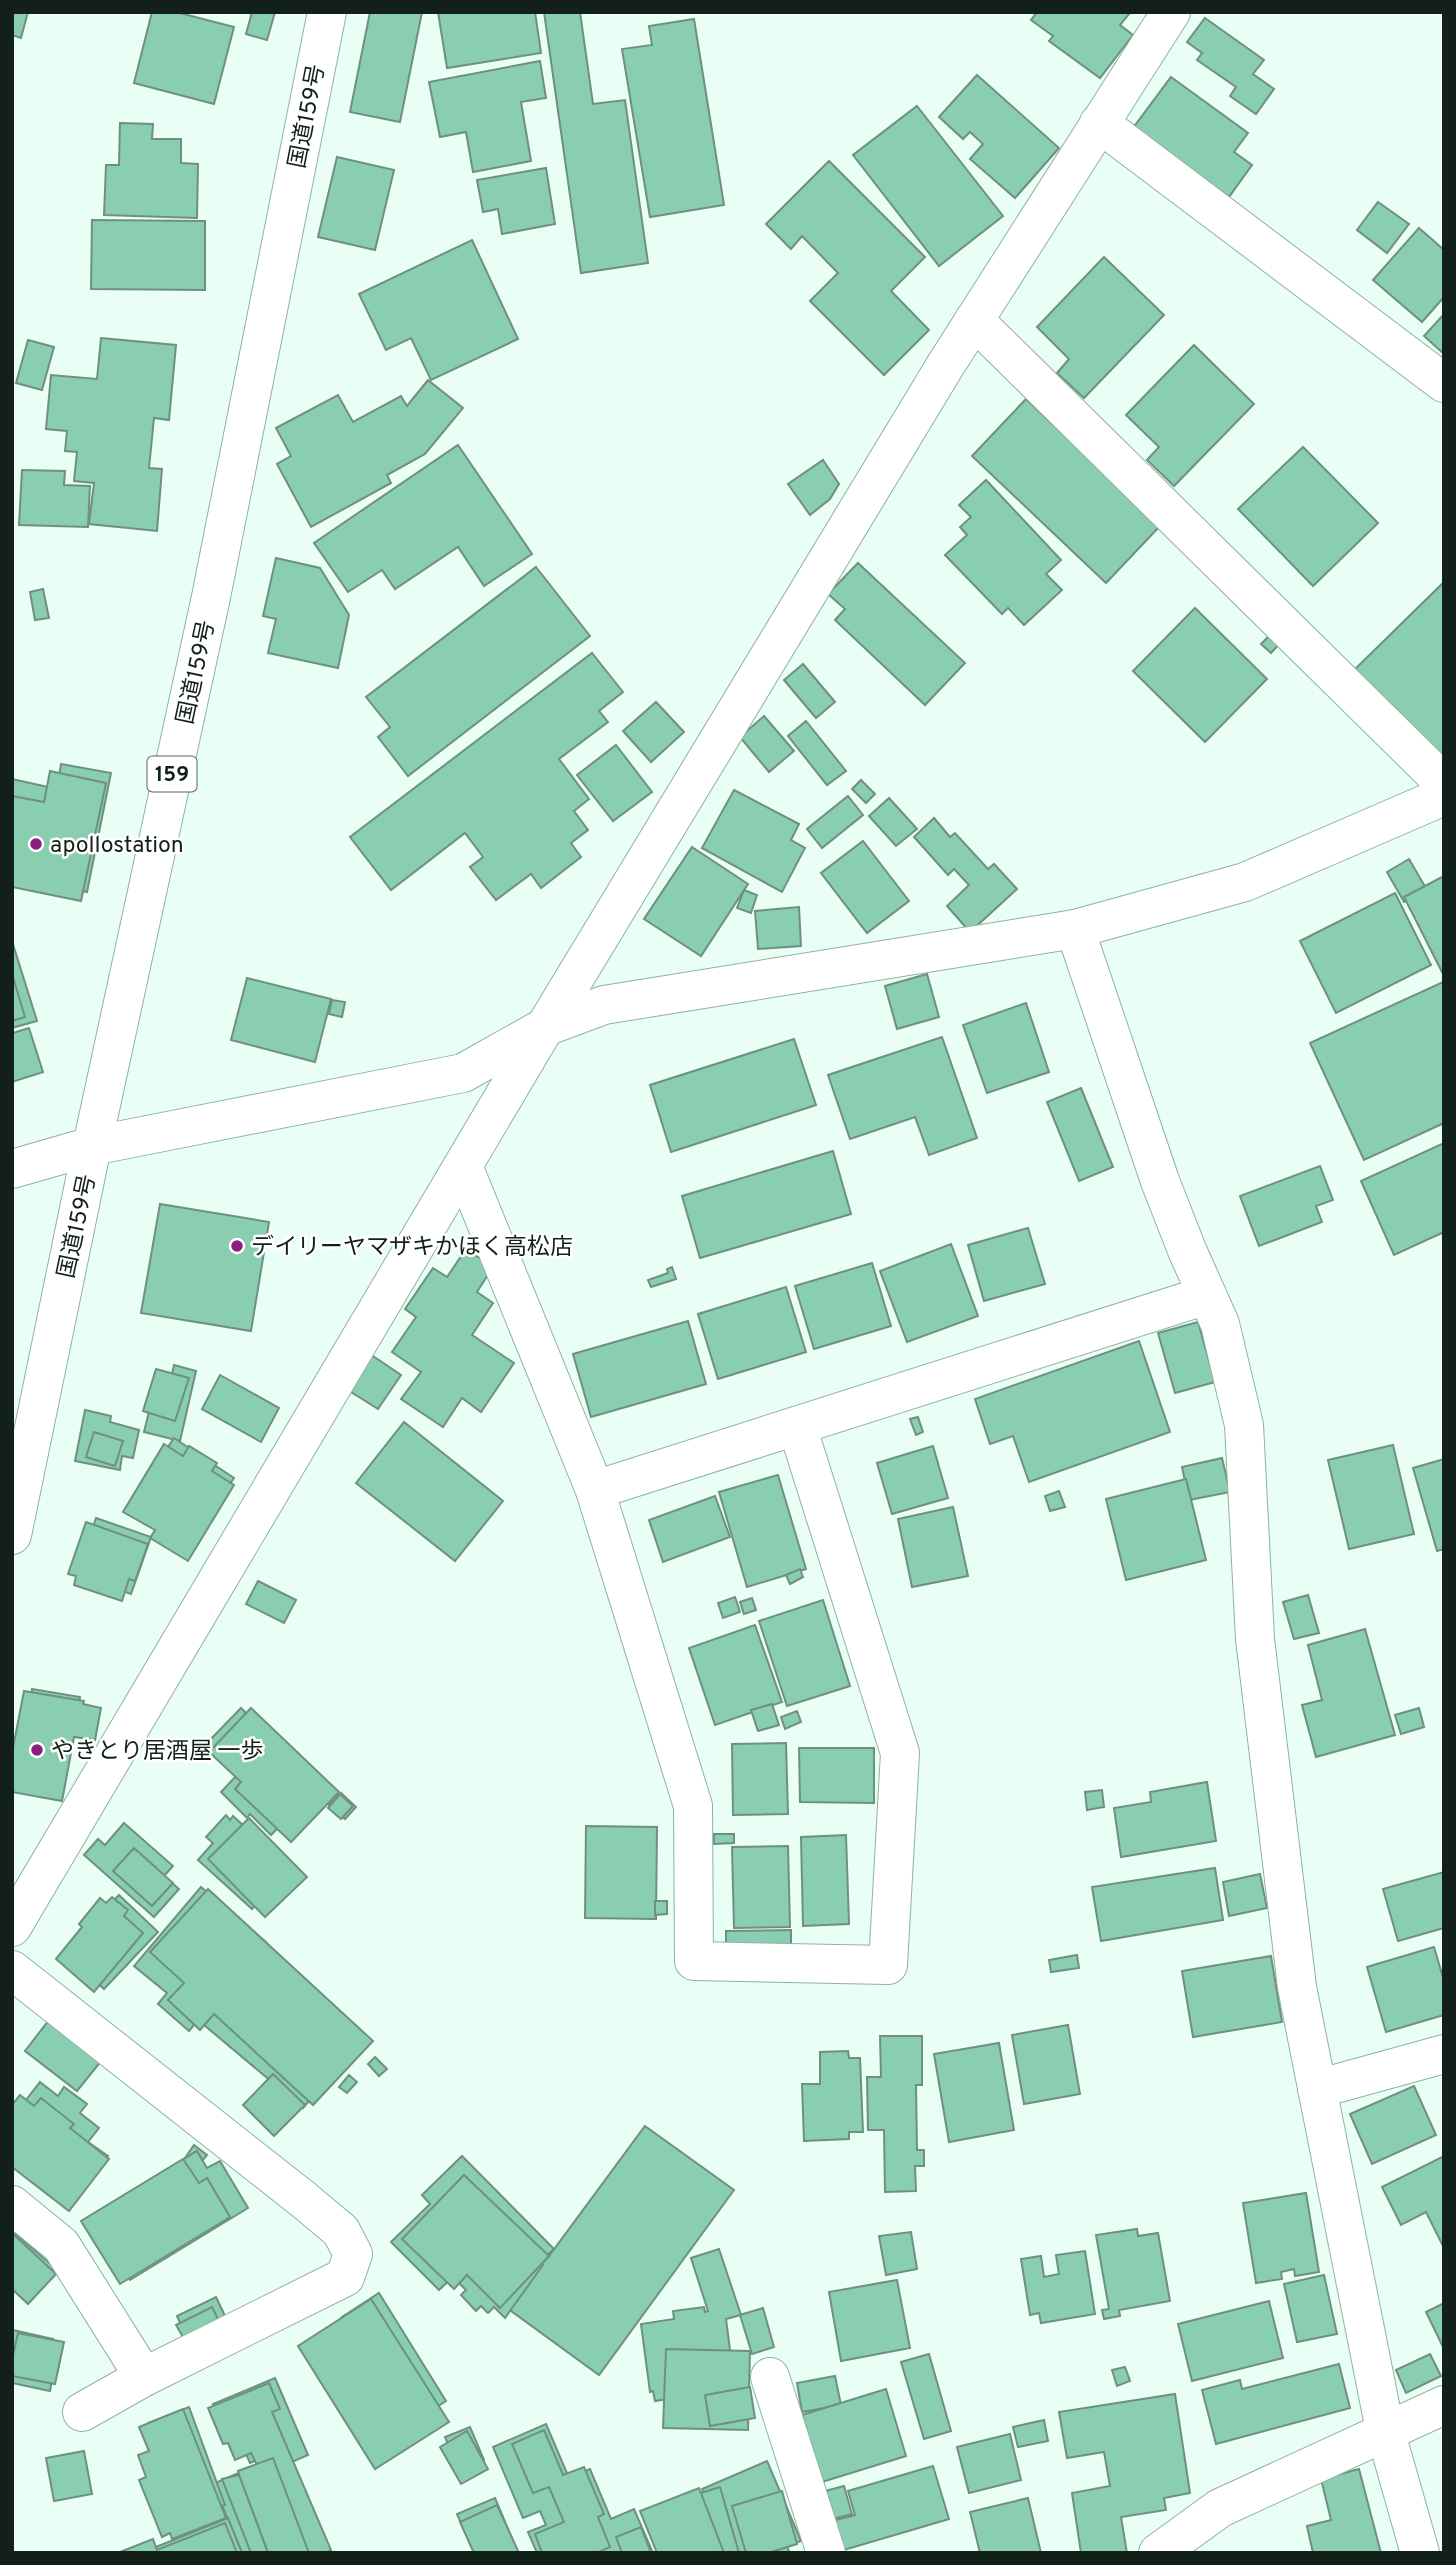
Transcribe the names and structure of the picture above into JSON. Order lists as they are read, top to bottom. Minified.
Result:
{"streets":{"main road":["国道159号","159"]},"places":["apollostation","デイリーヤマザキかほく高松店","やきとり居酒屋 一歩"]}
